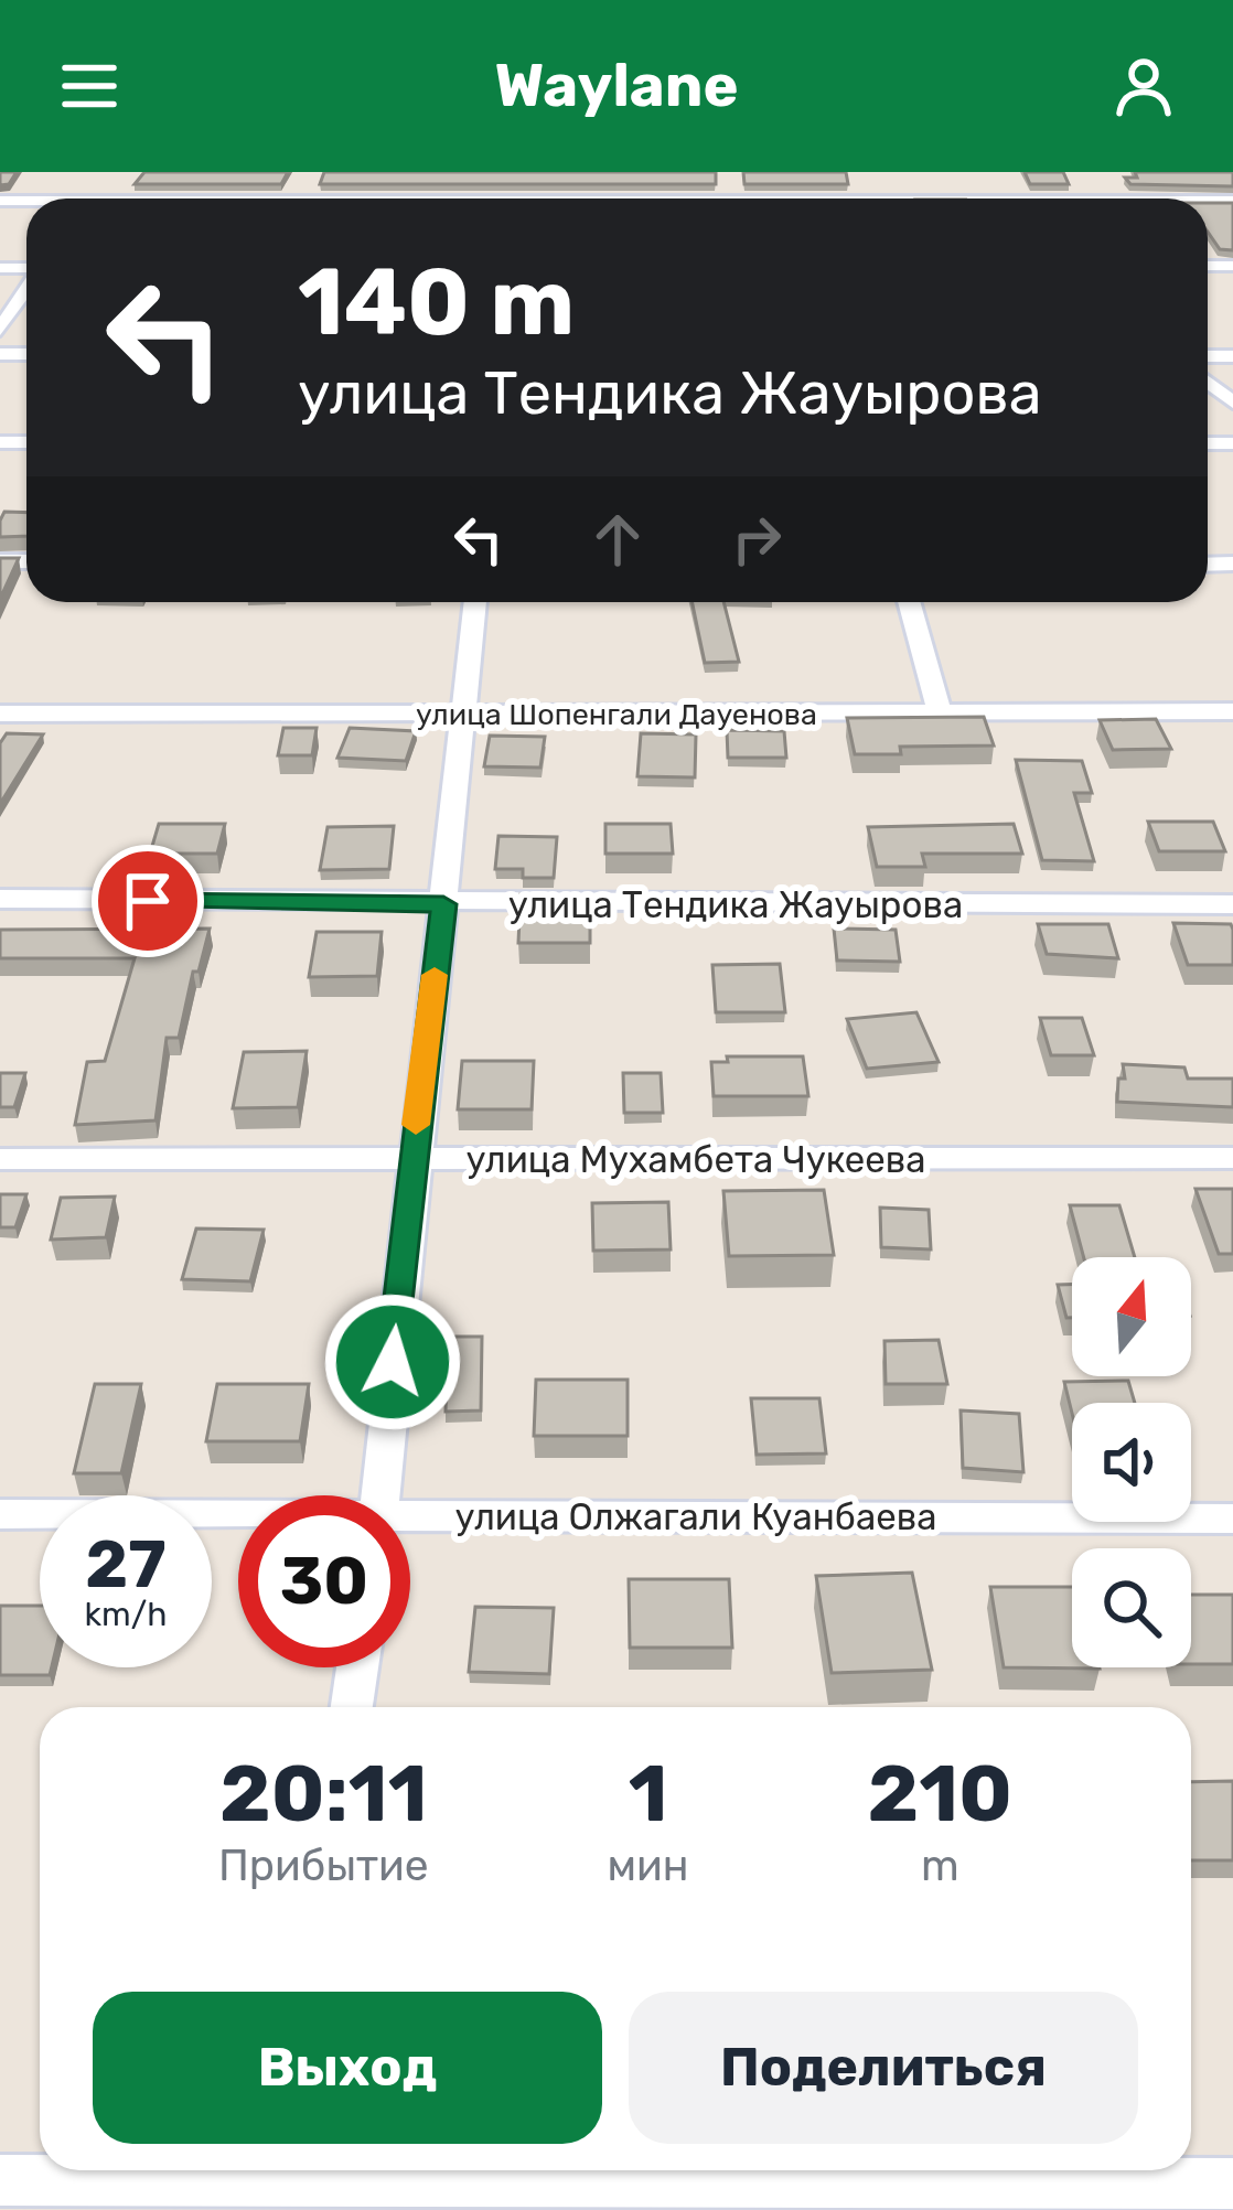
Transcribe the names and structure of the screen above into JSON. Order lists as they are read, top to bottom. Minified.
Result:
{"streets":{"street":["улица Шопенгали Дауенова","улица Тендика Жауырова","улица Мухамбета Чукеева","улица Олжагали Куанбаева"]},"north":"top","page":{"header":"Waylane","turn":["140 m","улица Тендика Жауырова"],"speed":"27 km/h","limit":"30","eta":["20:11","Прибытие","1","мин","210","m"],"buttons":["Выход","Поделиться"]}}
